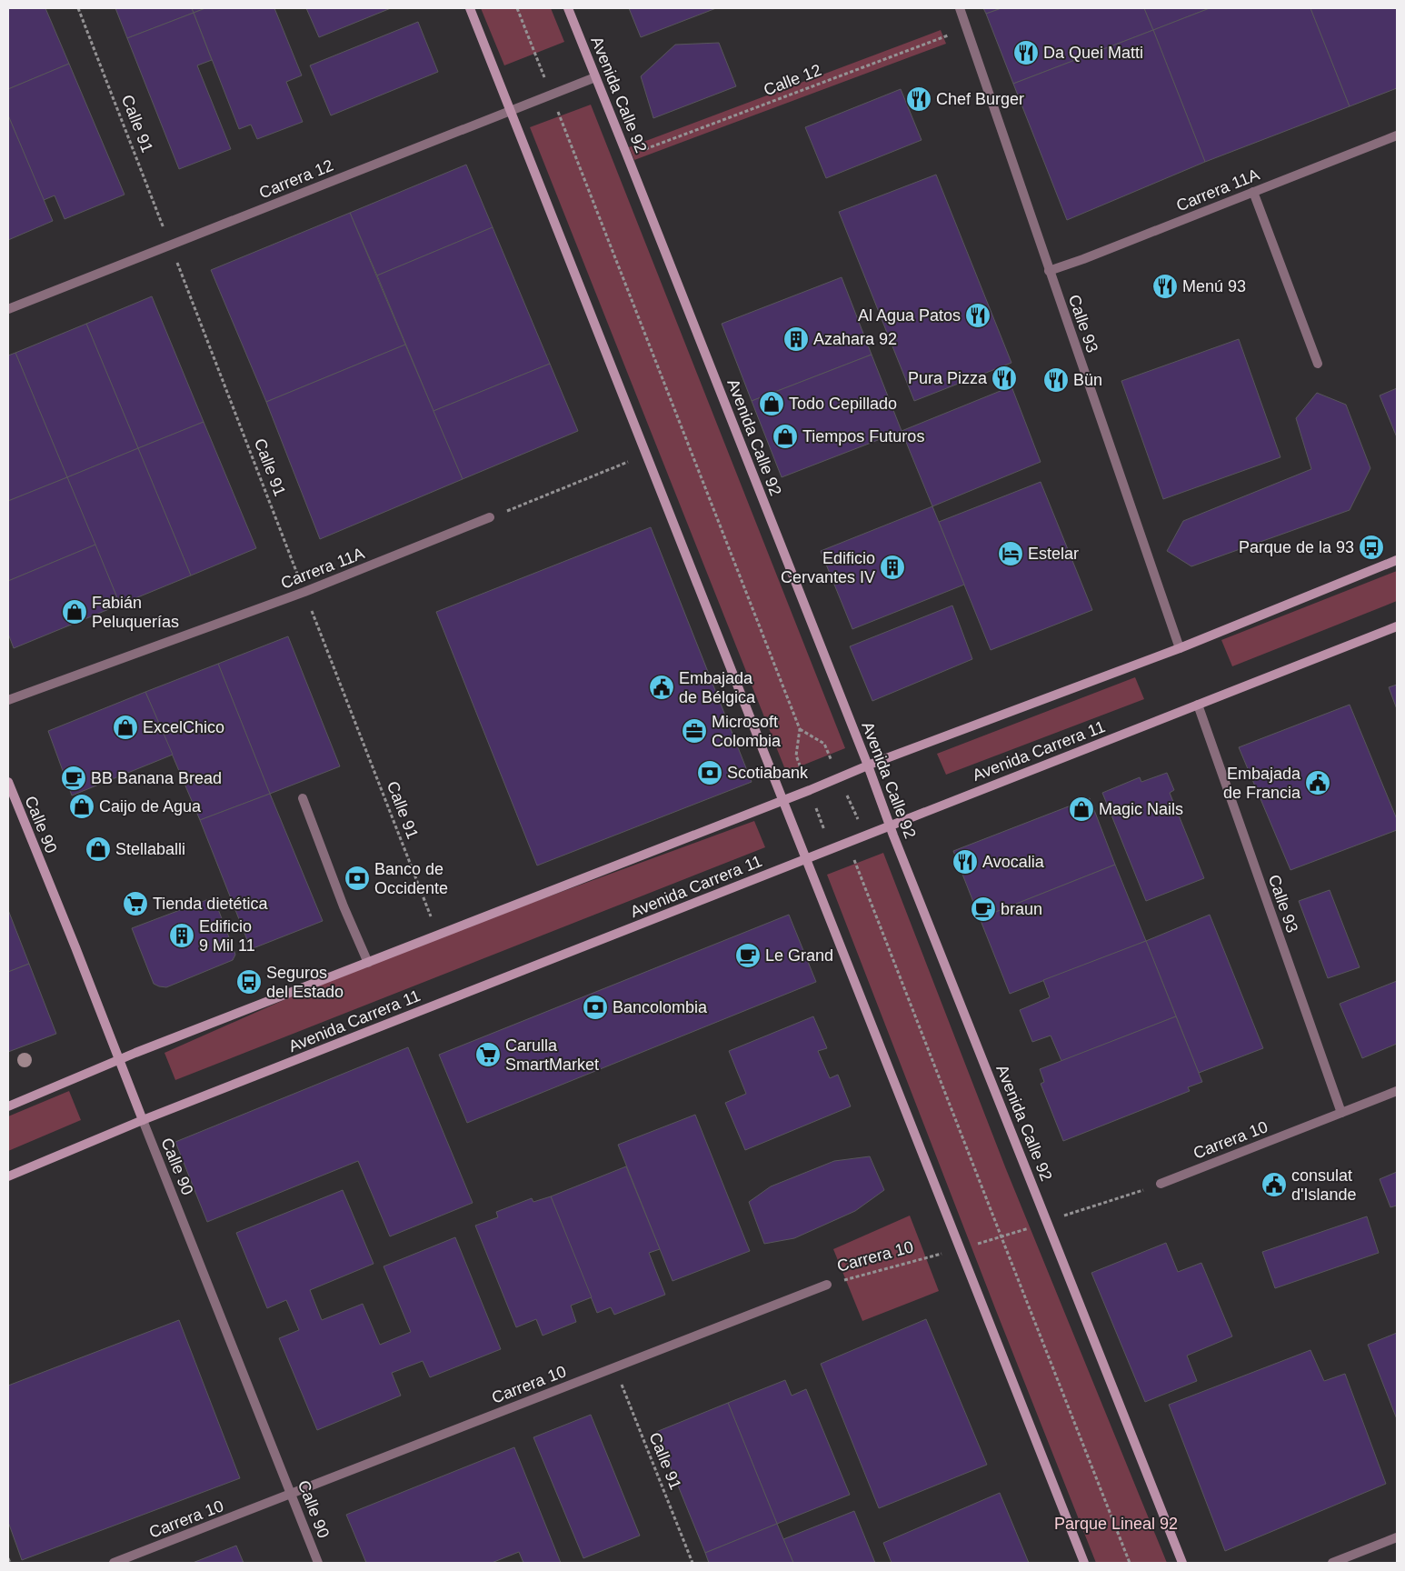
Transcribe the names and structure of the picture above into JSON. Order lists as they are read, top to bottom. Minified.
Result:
{"streets":{"main road":["Avenida Calle 92","Avenida Carrera 11","Calle 90"],"street":["Carrera 12","Carrera 11A","Calle 93","Carrera 10"],"path":["Calle 12","Calle 91"]},"crossings":[["Calle 12","Avenida Calle 92"],["Calle 12","Calle 93"],["Avenida Calle 92","Carrera 12"],["Avenida Calle 92","Avenida Carrera 11"],["Calle 91","Carrera 12"],["Calle 91","Carrera 11A"],["Calle 91","Carrera 10"],["Carrera 11A","Calle 93"],["Calle 93","Avenida Carrera 11"],["Calle 93","Carrera 10"],["Avenida Carrera 11","Calle 90"],["Calle 90","Carrera 10"]],"parks":["Parque Lineal 92"],"places":{"restaurant":["Da Quei Matti","Chef Burger","Menú 93","Al Agua Patos","Pura Pizza","Bün","Avocalia"],"building":["Azahara 92","Edificio Cervantes IV","Edificio 9 Mil 11"],"shop":["Todo Cepillado","Tiempos Futuros","Fabián Peluquerías","ExcelChico","Caijo de Agua","Magic Nails","Stellaballi"],"bus stop":["Parque de la 93","Seguros del Estado"],"hotel":["Estelar"],"public building":["Embajada de Bélgica","Embajada de Francia","consulat d'Islande"],"office":["Microsoft Colombia"],"bank":["Scotiabank","Banco de Occidente","Bancolombia"],"cafe":["BB Banana Bread","braun","Le Grand"],"supermarket":["Tienda dietética","Carulla SmartMarket"]}}
